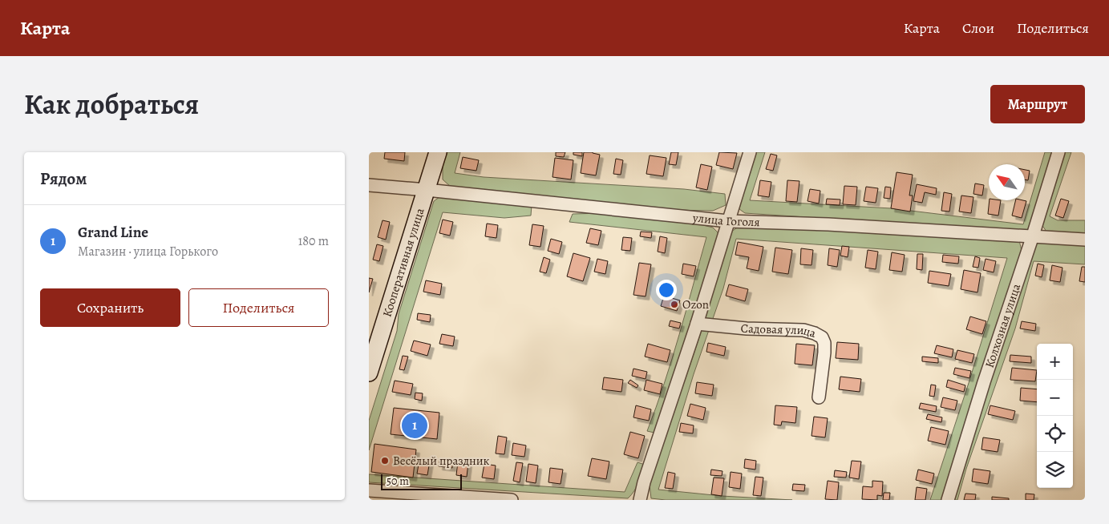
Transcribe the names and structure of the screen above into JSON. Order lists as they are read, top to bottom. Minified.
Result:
{"streets":{"street":["улица Гоголя","Кооперативная улица","Колхозная улица","Садовая улица"]},"crossings":[["улица Гоголя","Кооперативная улица"],["улица Гоголя","Колхозная улица"]],"places":["Ozon","Весёлый праздник"],"scale_bar":"50 m","north":"top left","page":{"header":"Карта","nav":["Карта","Слои","Поделиться"],"title":"Как добраться","buttons":["Маршрут",["Сохранить","Поделиться"]],"heading":"Рядом","list":[{"mark":"1","name":"Grand Line","note":"Магазин · улица Горького","value":"180 m"}],"map_buttons":["+","−"],"pins":"1","scale":"50 m"}}
